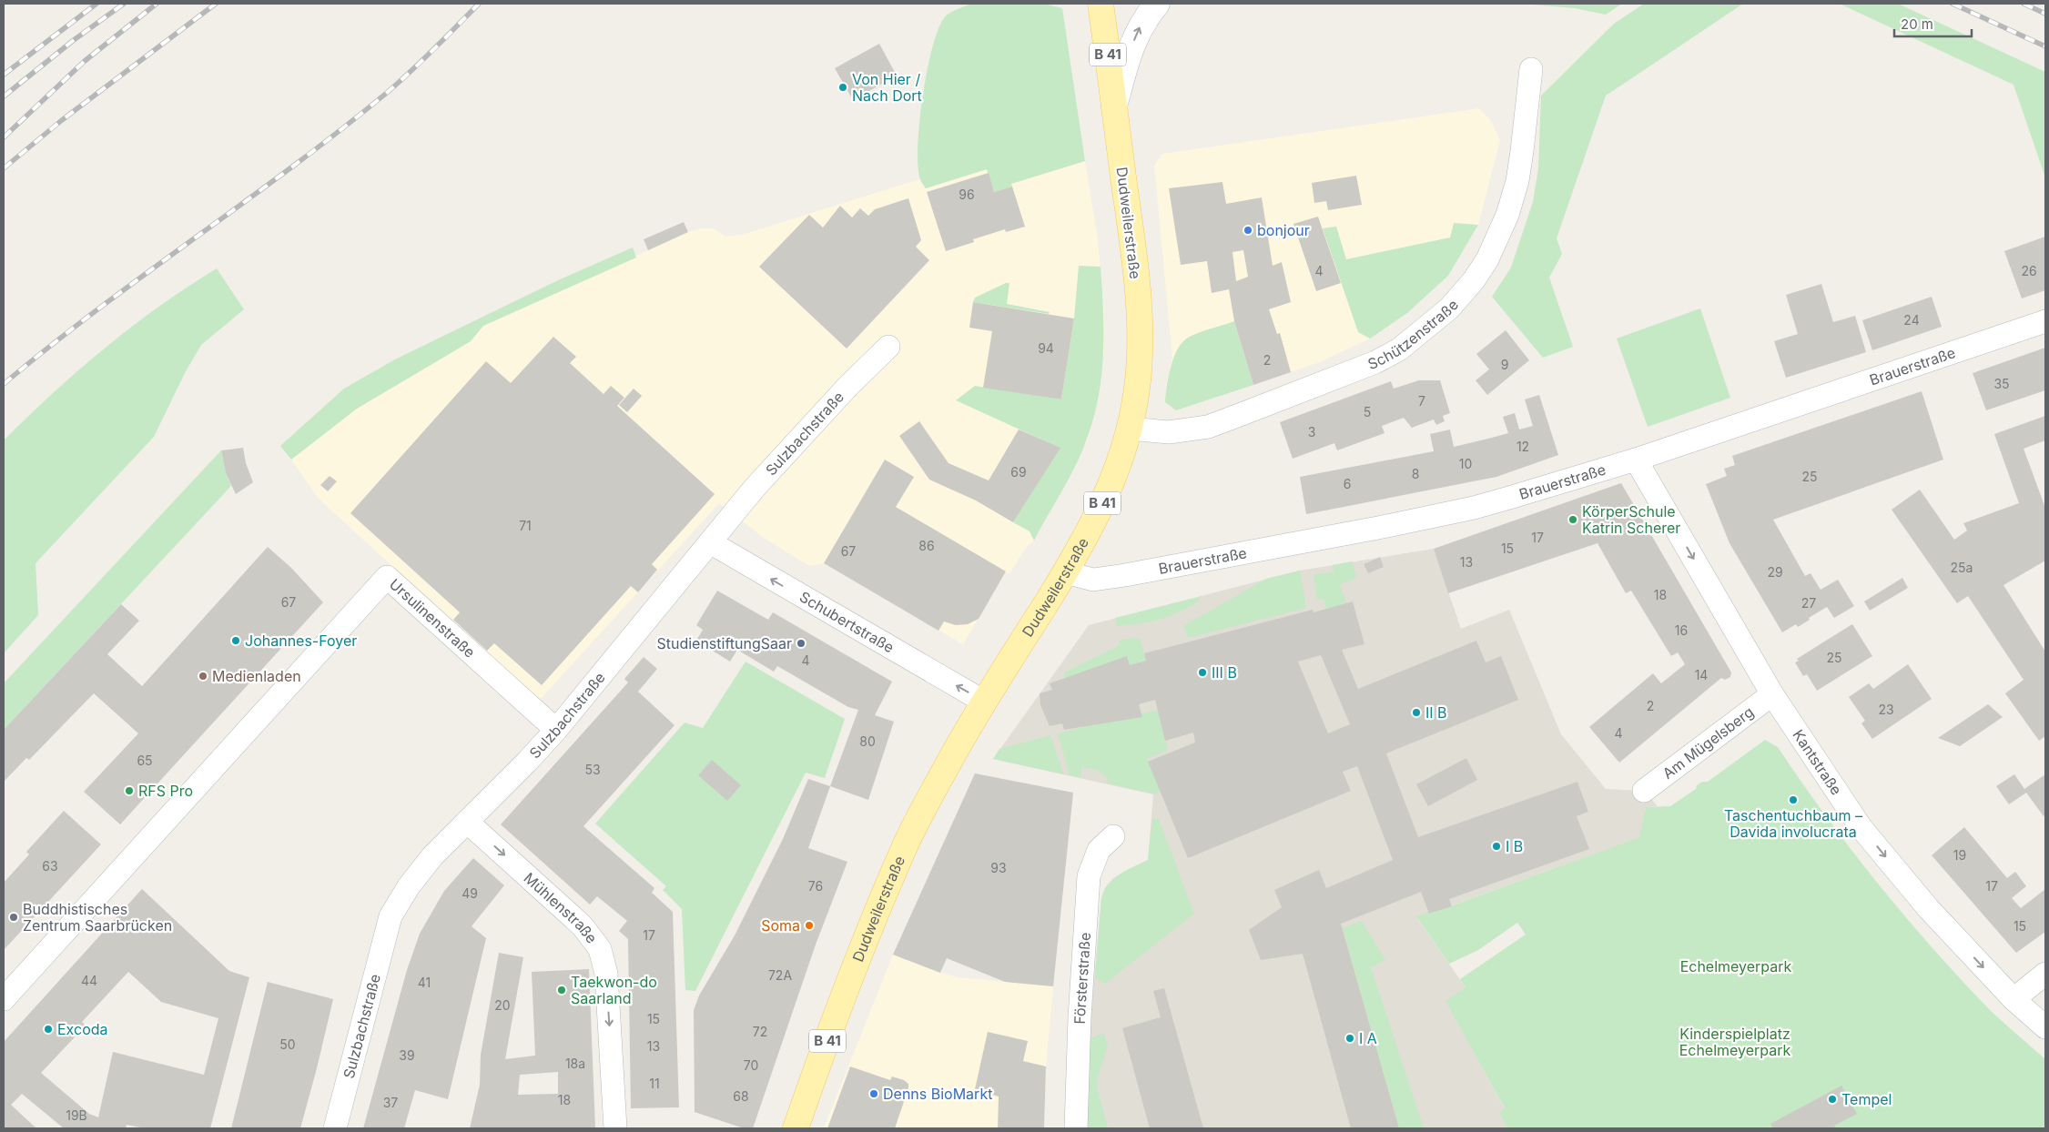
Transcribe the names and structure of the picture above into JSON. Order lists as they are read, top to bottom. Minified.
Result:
{"streets":{"main road":["B 41","Dudweilerstraße"],"street":["Schützenstraße","Brauerstraße","Sulzbachstraße","Ursulinenstraße","Schubertstraße","Am Mügelsberg","Kantstraße","Mühlenstraße","Försterstraße"]},"crossings":[["Dudweilerstraße","Schützenstraße"],["Dudweilerstraße","Brauerstraße"],["Dudweilerstraße","Schubertstraße"],["Brauerstraße","Kantstraße"],["Sulzbachstraße","Ursulinenstraße"],["Sulzbachstraße","Schubertstraße"],["Sulzbachstraße","Mühlenstraße"],["Am Mügelsberg","Kantstraße"]],"one_way":["Schubertstraße","Kantstraße","Mühlenstraße"],"parks":["Echelmeyerpark","Kinderspielplatz Echelmeyerpark"],"places":["Von Hier / Nach Dort","bonjour","KörperSchule Katrin Scherer","Johannes-Foyer","StudienstiftungSaar","III B","Medienladen","II B","RFS Pro","Taschentuchbaum – Davida involucrata","I B","Buddhistisches Zentrum Saarbrücken","Soma","Taekwon-do Saarland","Excoda","I A","Denns BioMarkt","Tempel"],"house_numbers":["96","4","26","24","94","2","9","35","7","5","3","12","10","69","8","25","6","71","17","86","15","67","13","25a","29","18","67","27","16","25","4","14","2","23","4","80","65","53","19","63","93","76","17","49","15","17","72A","44","41","20","15","72","50","13","39","18a","70","11","68","18","37","19B"],"scale_bar":"20 m"}
